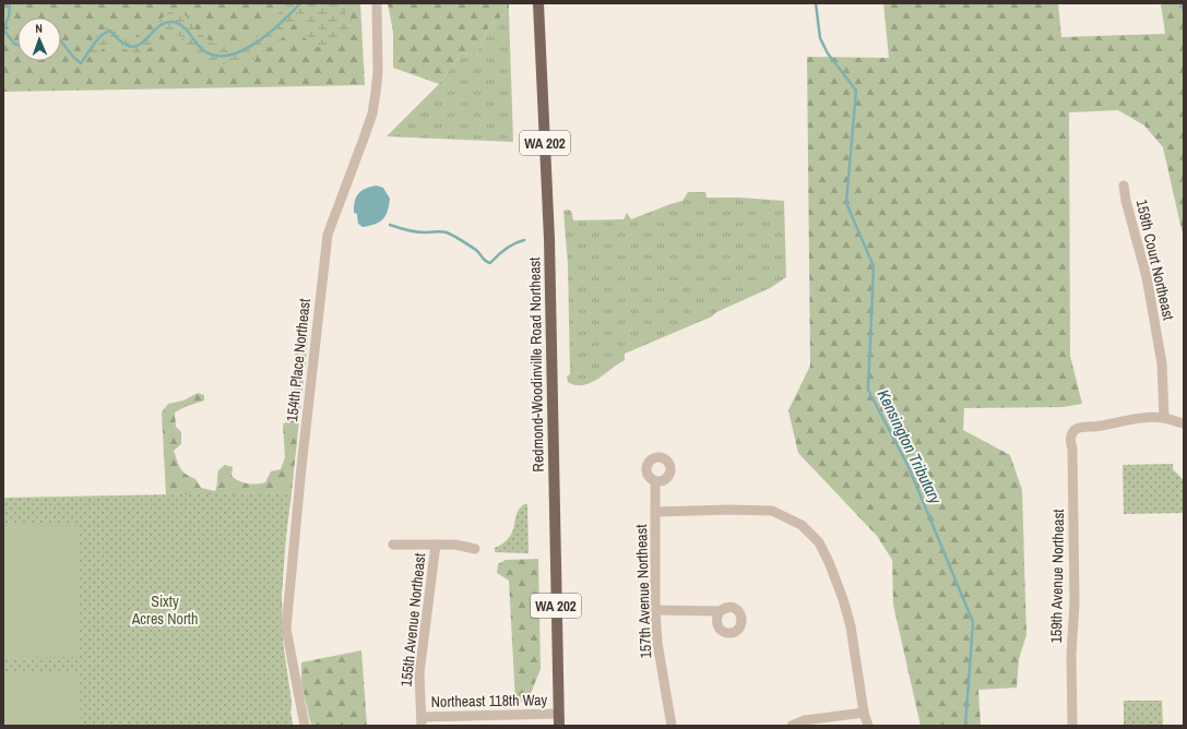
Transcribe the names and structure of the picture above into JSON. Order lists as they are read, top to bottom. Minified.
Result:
{"streets":{"main road":["WA 202","Redmond-Woodinville Road Northeast"],"street":["159th Court Northeast","154th Place Northeast","159th Avenue Northeast","157th Avenue Northeast","155th Avenue Northeast","Northeast 118th Way"]},"crossings":[["159th Court Northeast","159th Avenue Northeast"],["Redmond-Woodinville Road Northeast","Northeast 118th Way"],["155th Avenue Northeast","Northeast 118th Way"]],"water":["Kensington Tributary"],"parks":["Sixty Acres North"],"north":"top"}
